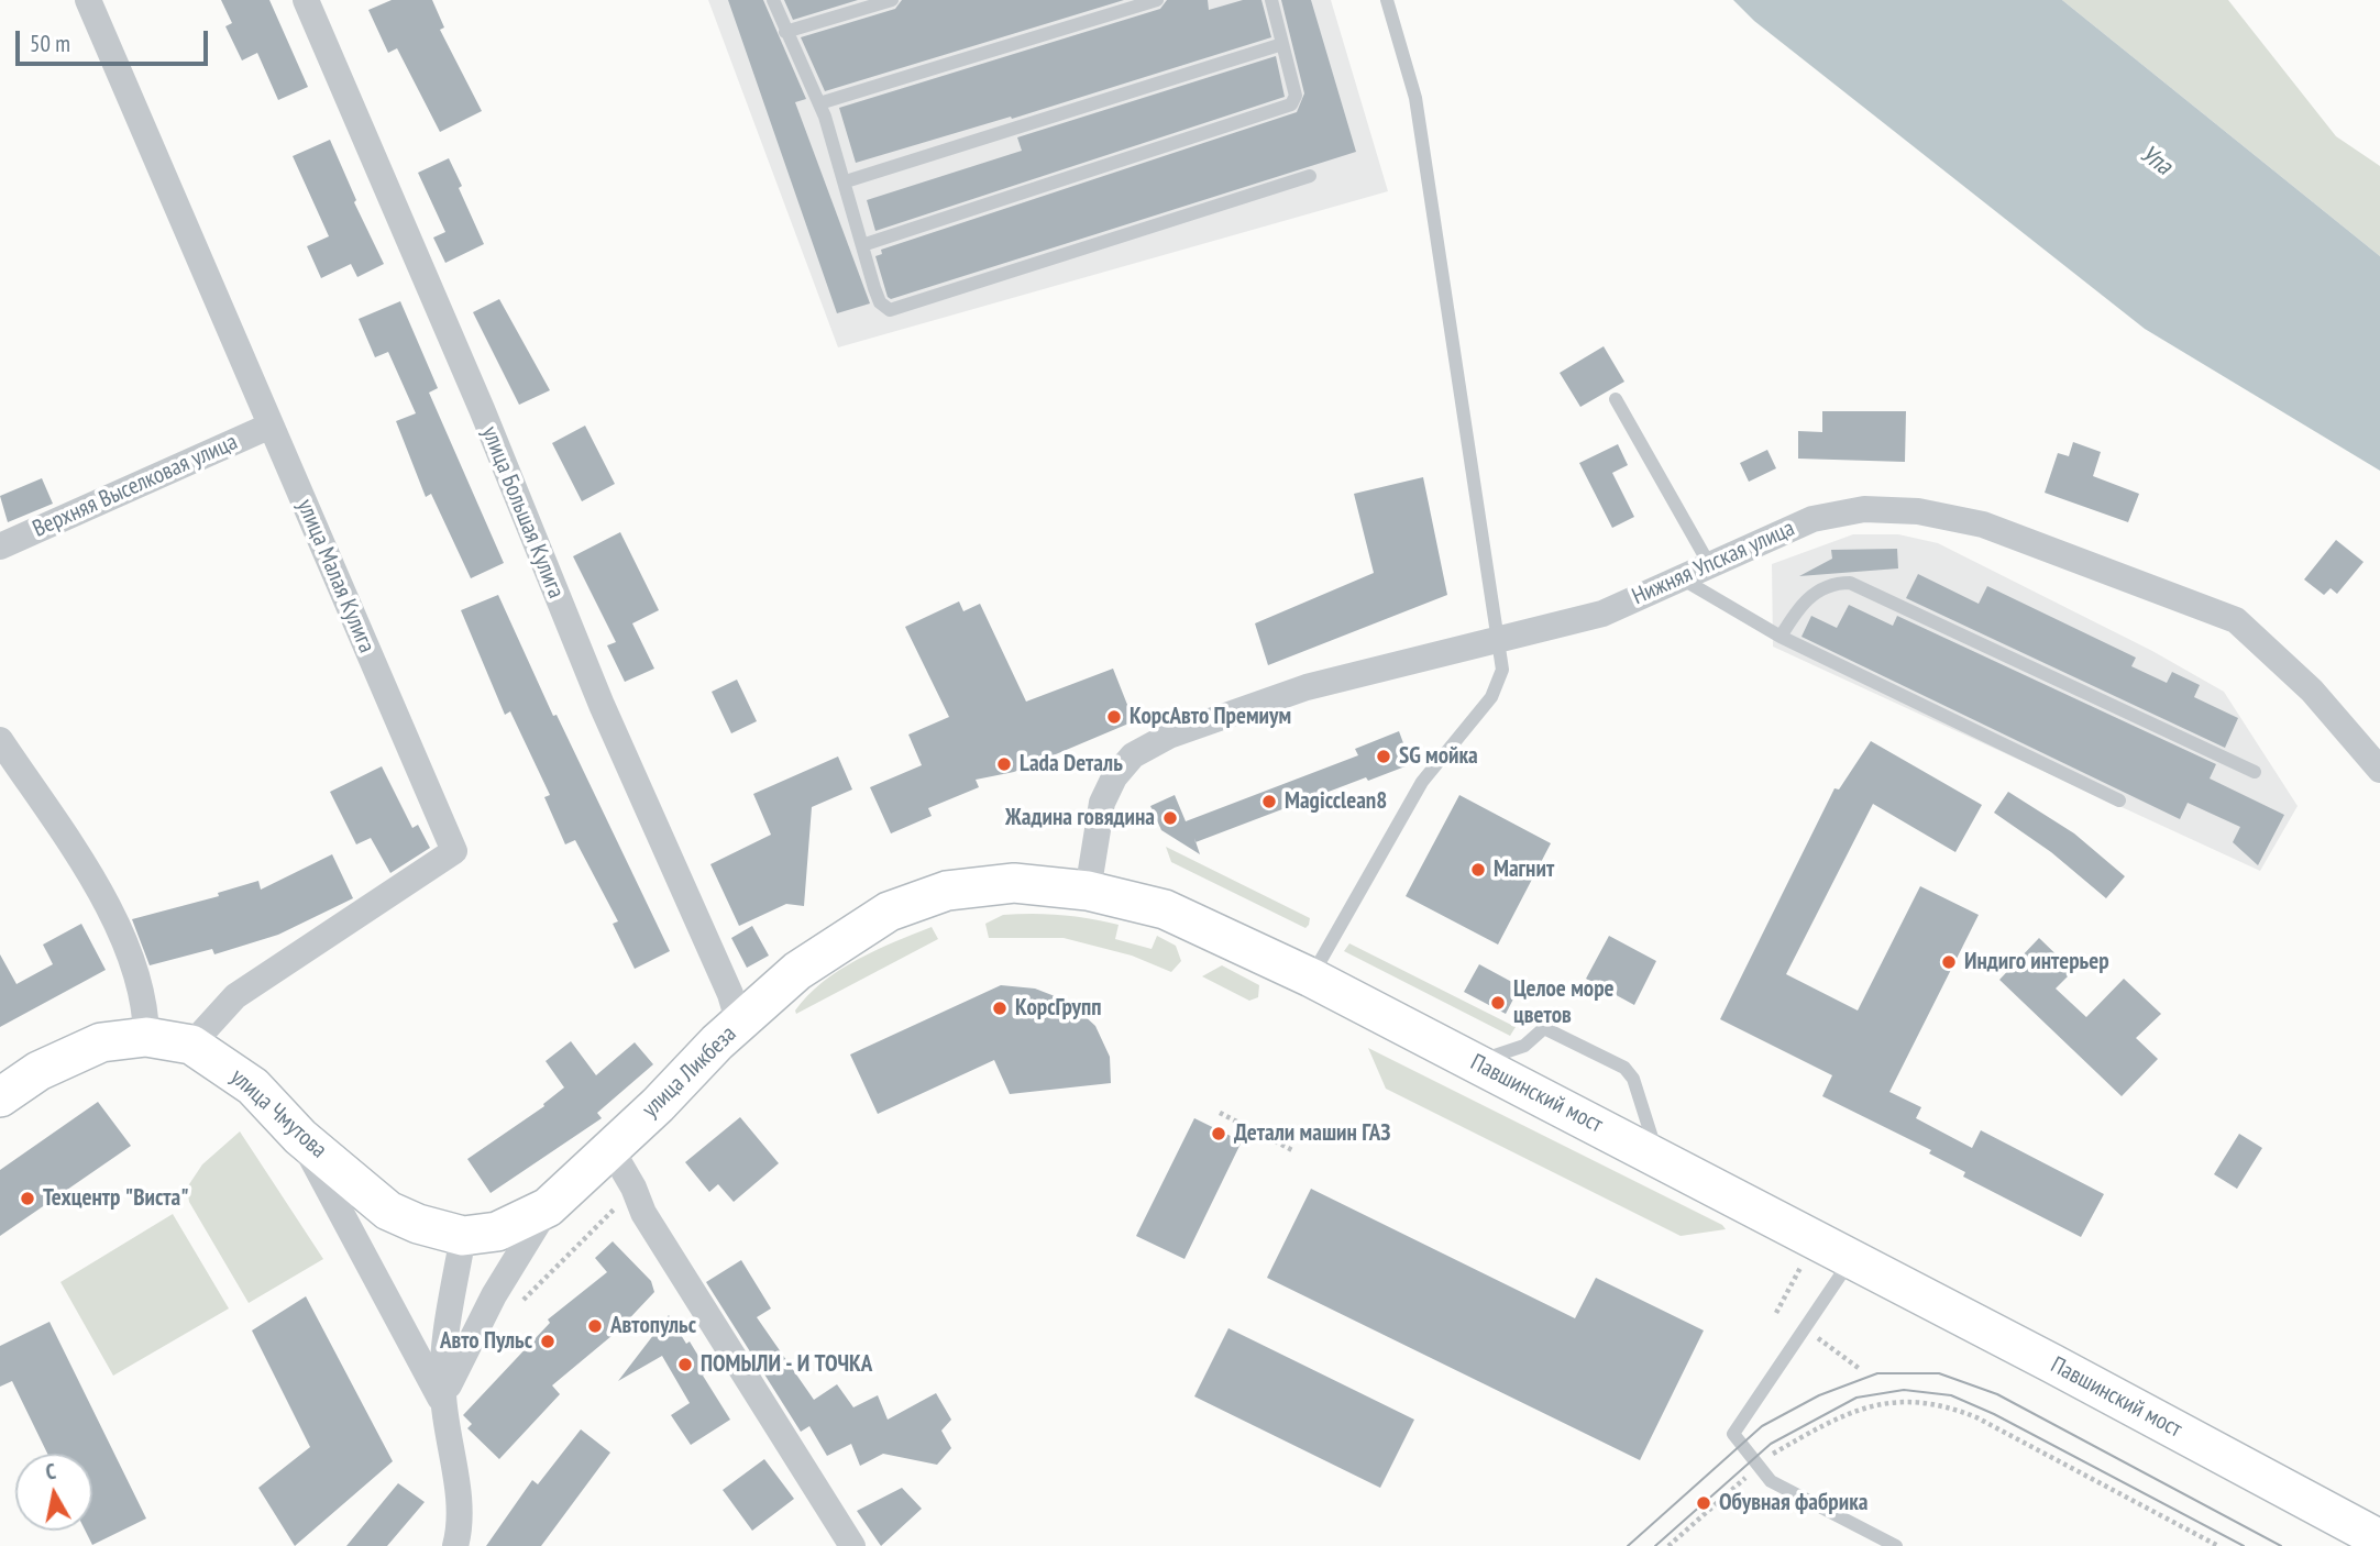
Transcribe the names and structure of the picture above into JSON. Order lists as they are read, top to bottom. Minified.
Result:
{"streets":{"main road":["улица Ликбеза","Павшинский мост","улица Чмутова"],"street":["Верхняя Выселковая улица","улица Большая Кулига","Нижняя Упская улица","улица Малая Кулига"]},"crossings":[["Верхняя Выселковая улица","улица Малая Кулига"],["улица Большая Кулига","улица Ликбеза"],["Нижняя Упская улица","улица Ликбеза"],["улица Малая Кулига","улица Чмутова"],["улица Ликбеза","Павшинский мост"],["улица Ликбеза","улица Чмутова"]],"water":["Упа"],"places":["КорсАвто Премиум","SG мойка","Lada Dеталь","Magicclean8","Жадина говядина","Магнит","Индиго интерьер","Целое море цветов","КорсГрупп","Детали машин ГАЗ","Техцентр \"Виста\"","Автопульс","Авто Пульс","ПОМЫЛИ - И ТОЧКА","Обувная фабрика"],"scale_bar":"50 m","north":"top"}
